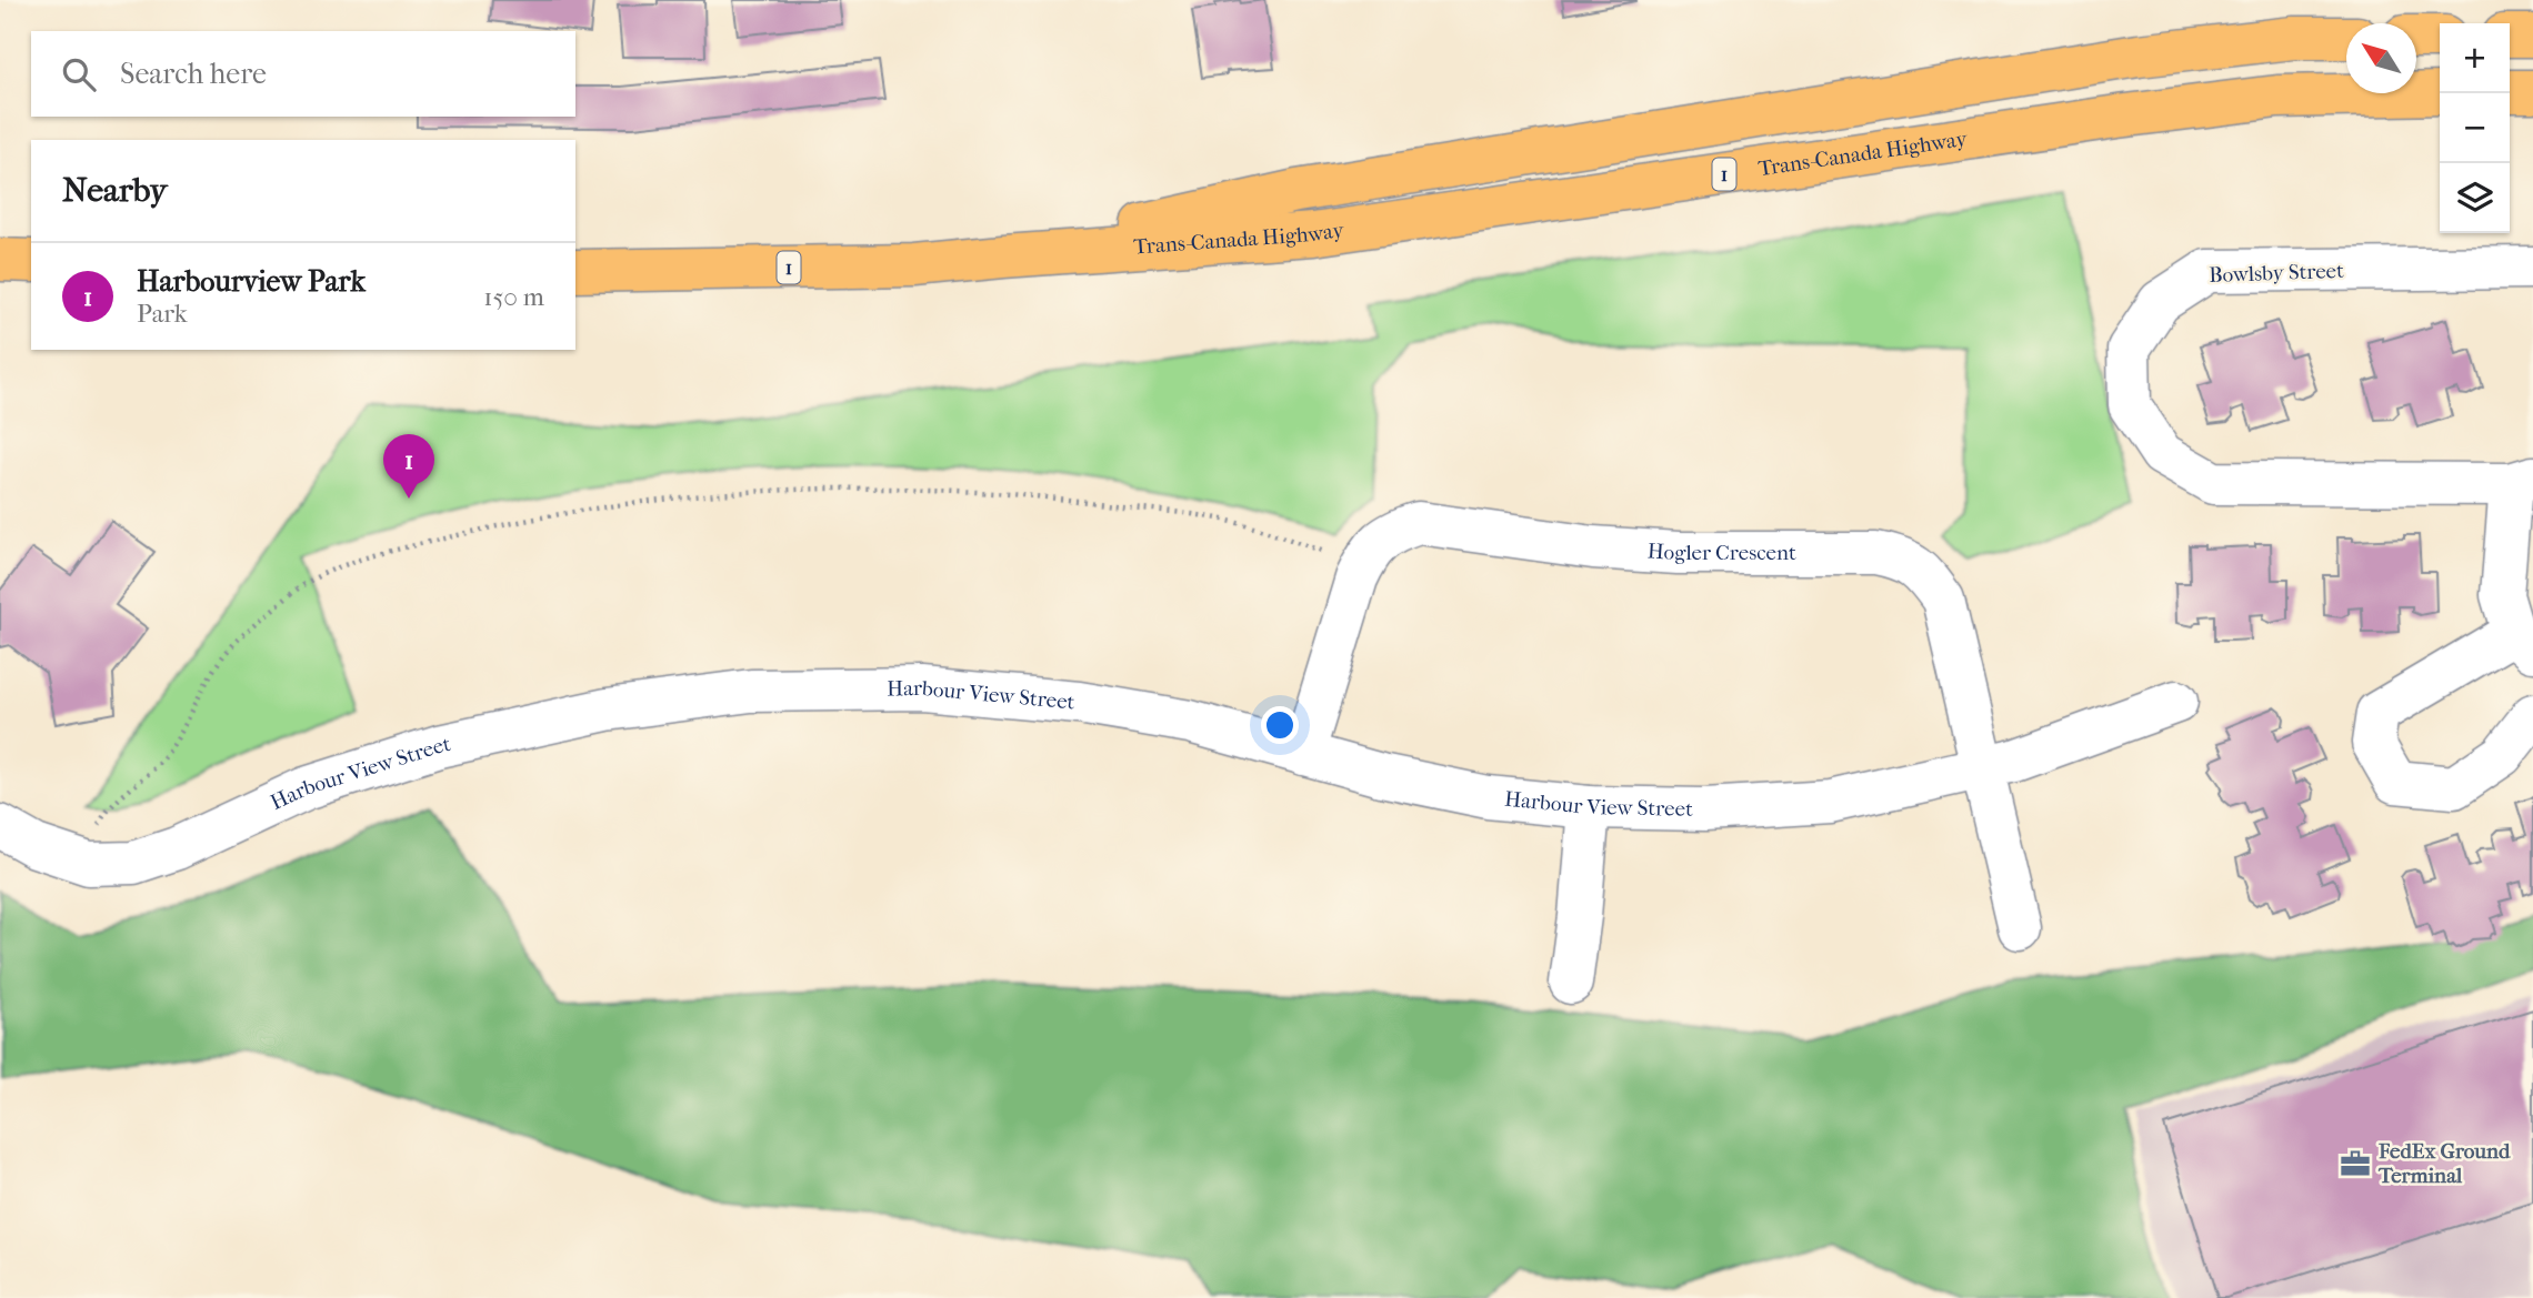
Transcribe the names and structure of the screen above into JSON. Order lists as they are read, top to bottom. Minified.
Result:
{"streets":{"highway":["Trans-Canada Highway","1"],"street":["Bowlsby Street","Hogler Crescent","Harbour View Street"]},"crossings":[["Hogler Crescent","Harbour View Street"]],"places":{"office":["FedEx Ground Terminal"]},"north":"top left","page":{"map_buttons":["+","−"],"search":"Search here","heading":"Nearby","list":[{"mark":"1","name":"Harbourview Park","note":"Park","value":"150 m"}],"pins":"1"}}
